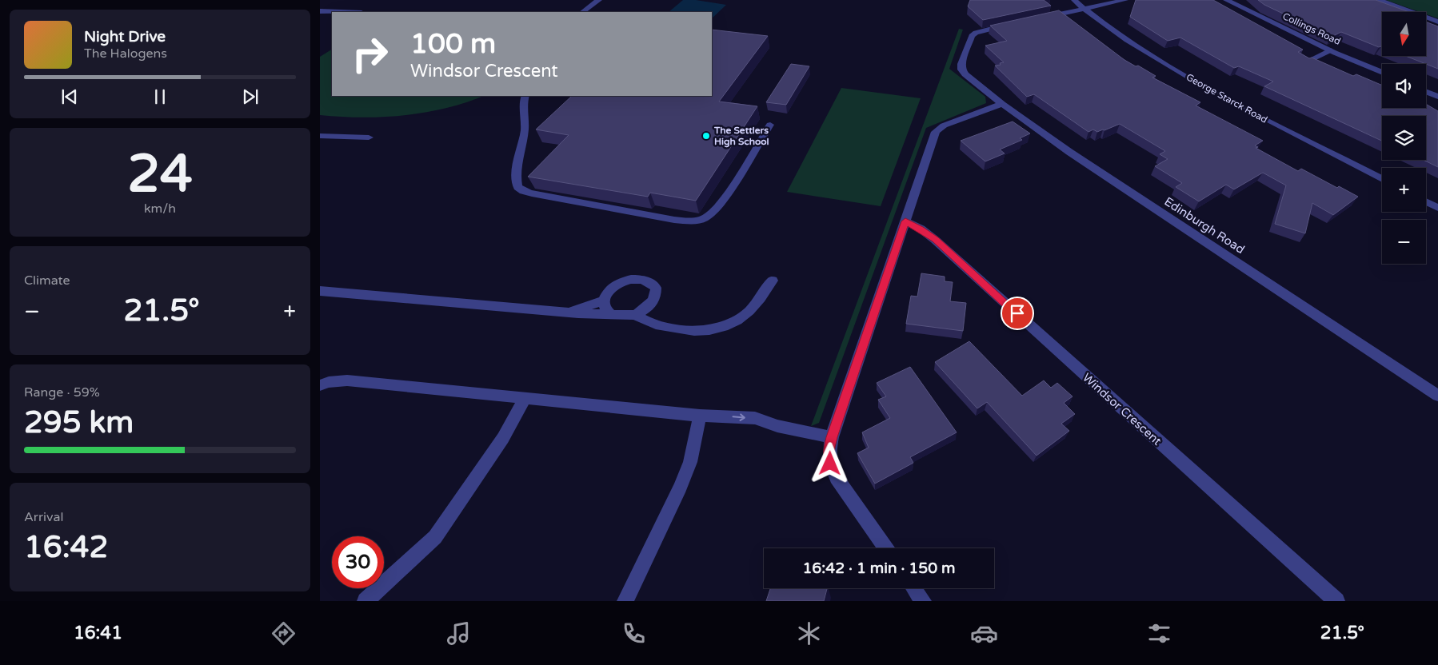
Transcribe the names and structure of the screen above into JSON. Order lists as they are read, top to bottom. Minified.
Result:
{"streets":{"street":["Collings Road","George Starck Road","Edinburgh Road","Windsor Crescent"]},"places":["The Settlers High School"],"north":"bottom","page":{"map_buttons":["+","−"],"turn":["100 m","Windsor Crescent"],"song":["Night Drive","The Halogens"],"tile":[["24","km/h"],"Climate",["Range · 59%","295 km"],["Arrival","16:42"]],"heat":["−","21.5°","+"],"limit":"30","trip":"16:42 · 1 min · 150 m","tabs":["16:41","21.5°"]}}
